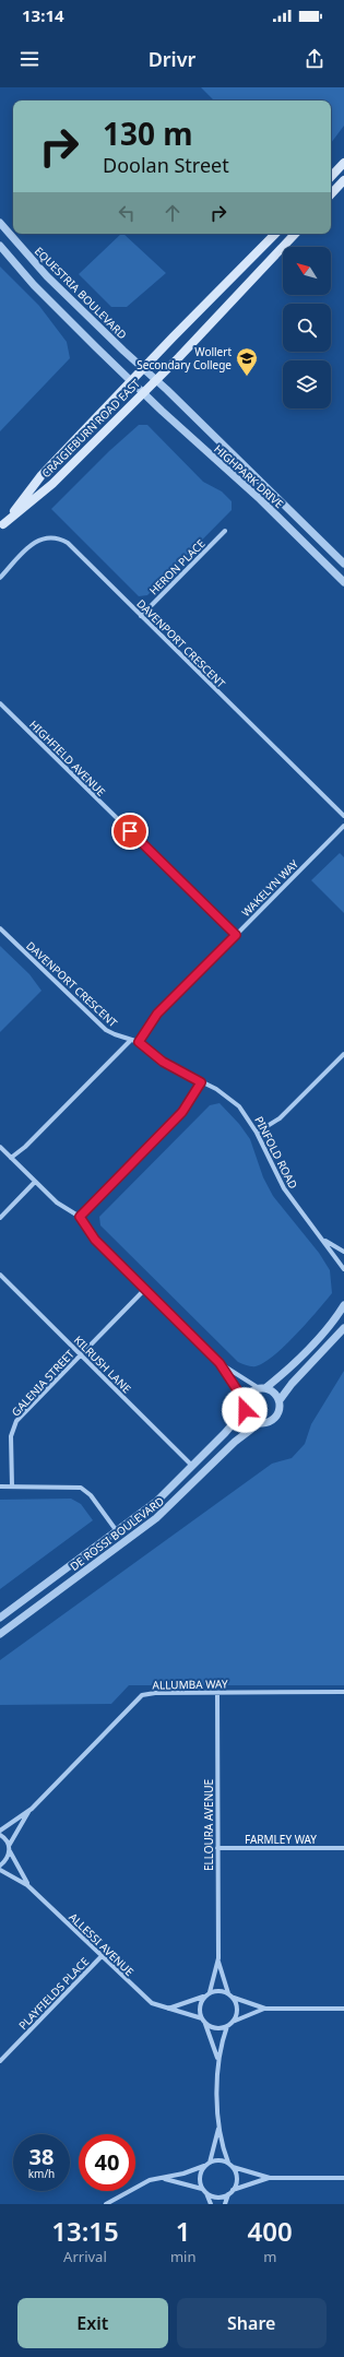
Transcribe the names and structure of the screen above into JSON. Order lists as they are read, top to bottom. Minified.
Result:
{"streets":{"main road":["CRAIGIEBURN ROAD EAST"],"street":["EQUESTRIA BOULEVARD","HIGHPARK DRIVE","HERON PLACE","DAVENPORT CRESCENT","HIGHFIELD AVENUE","WAKELYN WAY","PINFOLD ROAD","KILRUSH LANE","GALENIA STREET","DE ROSSI BOULEVARD","ALLUMBA WAY","ELLOURA AVENUE","FARMLEY WAY","ALLESSI AVENUE","PLAYFIELDS PLACE"]},"crossings":[["EQUESTRIA BOULEVARD","CRAIGIEBURN ROAD EAST"],["EQUESTRIA BOULEVARD","HIGHPARK DRIVE"],["CRAIGIEBURN ROAD EAST","HIGHPARK DRIVE"],["HERON PLACE","DAVENPORT CRESCENT"],["DAVENPORT CRESCENT","WAKELYN WAY"],["DAVENPORT CRESCENT","PINFOLD ROAD"],["HIGHFIELD AVENUE","WAKELYN WAY"],["WAKELYN WAY","PINFOLD ROAD"],["KILRUSH LANE","GALENIA STREET"],["KILRUSH LANE","DE ROSSI BOULEVARD"],["ALLUMBA WAY","ELLOURA AVENUE"],["ALLUMBA WAY","ALLESSI AVENUE"],["ELLOURA AVENUE","FARMLEY WAY"],["ELLOURA AVENUE","ALLESSI AVENUE"],["ALLESSI AVENUE","PLAYFIELDS PLACE"]],"places":{"school or university":["Wollert Secondary College"]},"north":"top left","page":{"status":"13:14","header":"Drivr","turn":["130 m","Doolan Street"],"speed":"38 km/h","limit":"40","eta":["13:15","Arrival","1","min","400","m"],"buttons":["Exit","Share"]}}
